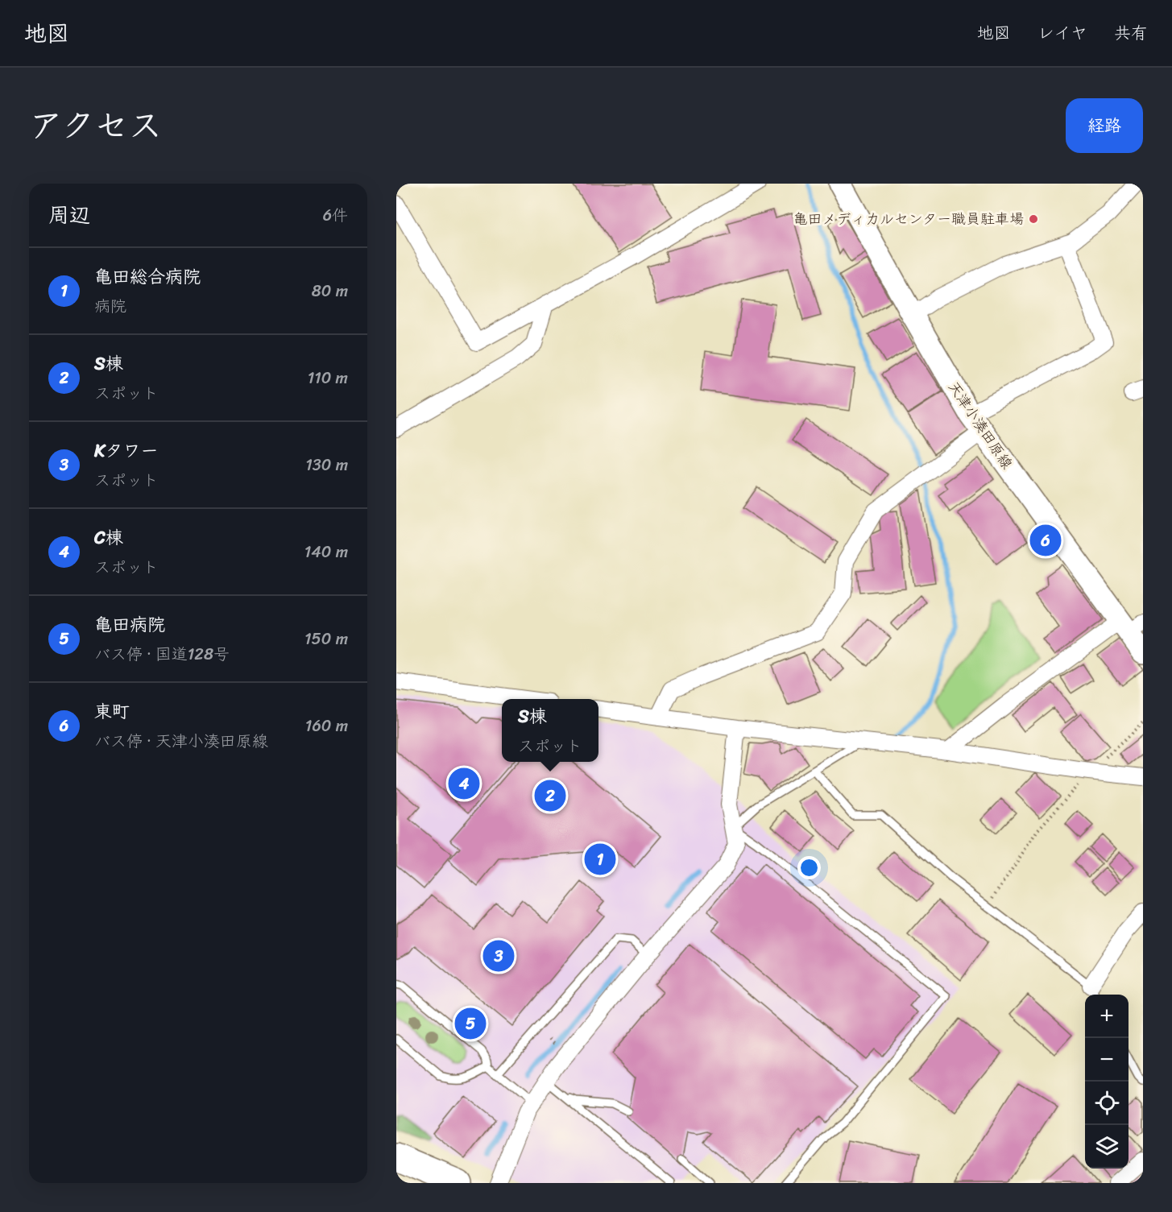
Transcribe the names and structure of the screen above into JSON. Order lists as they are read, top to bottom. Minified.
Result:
{"streets":{"main road":["天津小湊田原線"]},"places":["亀田メディカルセンター職員駐車場"],"page":{"header":"地図","nav":["地図","レイヤ","共有"],"title":"アクセス","buttons":"経路","heading":["周辺","6件"],"list":[{"mark":"1","name":"亀田総合病院","note":"病院","value":"80 m"},{"mark":"2","name":"S棟","note":"スポット","value":"110 m"},{"mark":"3","name":"Kタワー","note":"スポット","value":"130 m"},{"mark":"4","name":"C棟","note":"スポット","value":"140 m"},{"mark":"5","name":"亀田病院","note":"バス停 · 国道128号","value":"150 m"},{"mark":"6","name":"東町","note":"バス停 · 天津小湊田原線","value":"160 m"}],"pins":["6","4","2","1","3","5"],"popup":["S棟","スポット"],"map_buttons":["+","−"]}}
